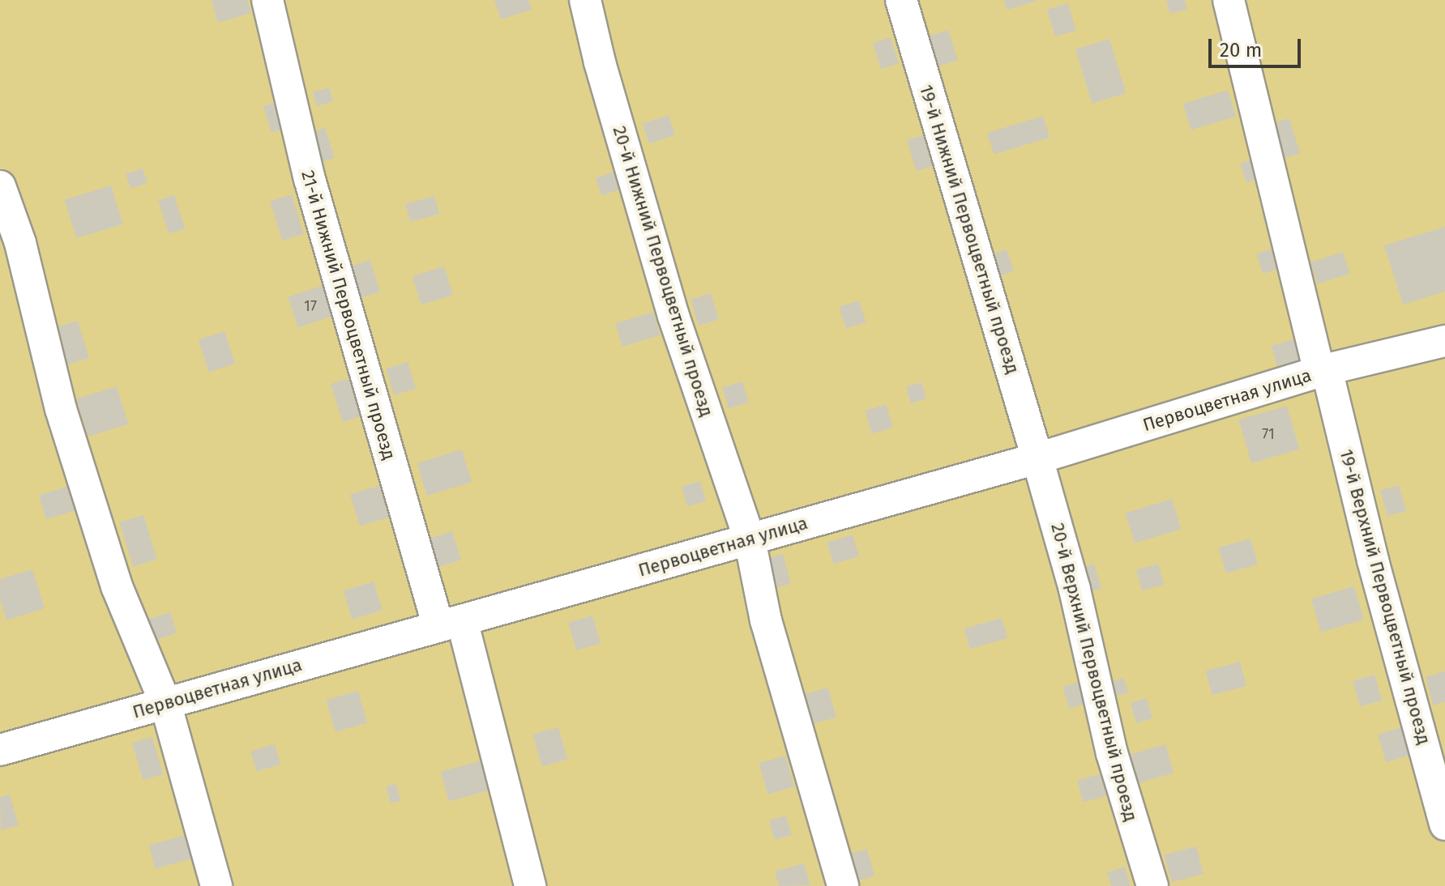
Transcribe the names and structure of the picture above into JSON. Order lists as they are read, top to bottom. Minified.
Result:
{"streets":{"lane":["19-й Нижний Первоцветный проезд","20-й Нижний Первоцветный проезд","21-й Нижний Первоцветный проезд","Первоцветная улица","19-й Верхний Первоцветный проезд","20-й Верхний Первоцветный проезд"]},"crossings":[["19-й Нижний Первоцветный проезд","Первоцветная улица"],["19-й Нижний Первоцветный проезд","20-й Верхний Первоцветный проезд"],["20-й Нижний Первоцветный проезд","Первоцветная улица"],["21-й Нижний Первоцветный проезд","Первоцветная улица"],["Первоцветная улица","19-й Верхний Первоцветный проезд"],["Первоцветная улица","20-й Верхний Первоцветный проезд"]],"house_numbers":["17","71"],"scale_bar":"20 m"}
